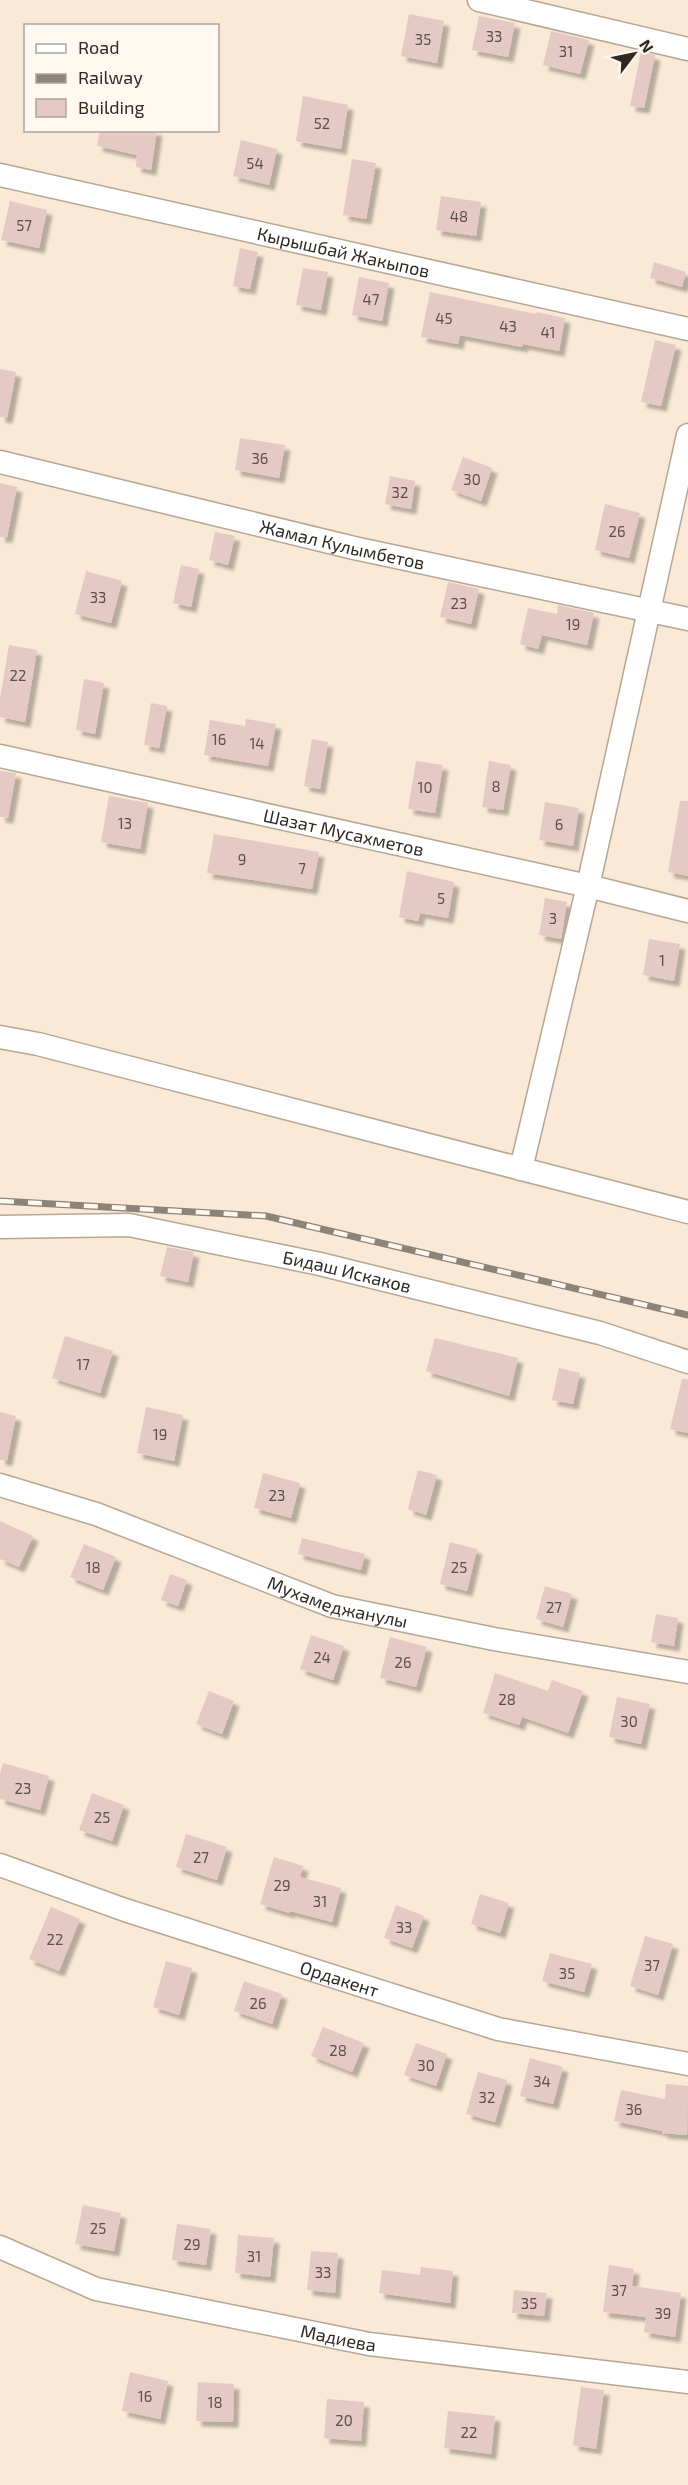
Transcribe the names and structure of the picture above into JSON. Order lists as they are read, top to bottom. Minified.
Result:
{"streets":{"street":["Кырышбай Жакыпов","Жамал Кулымбетов","Шазат Мусахметов","Бидаш Искаков","Мухамеджанулы","Ордакент","Мадиева"]},"house_numbers":["33","35","31","52","54","48","57","47","45","43","41","36","30","32","26","33","23","19","22","16","14","8","10","13","6","9","7","5","3","1","17","19","23","18","25","27","24","26","28","30","23","25","27","29","31","33","22","37","35","26","28","30","34","32","36","25","29","31","33","37","35","39","16","18","20","22"],"legend":["Road","Railway","Building"],"north":"top right"}
